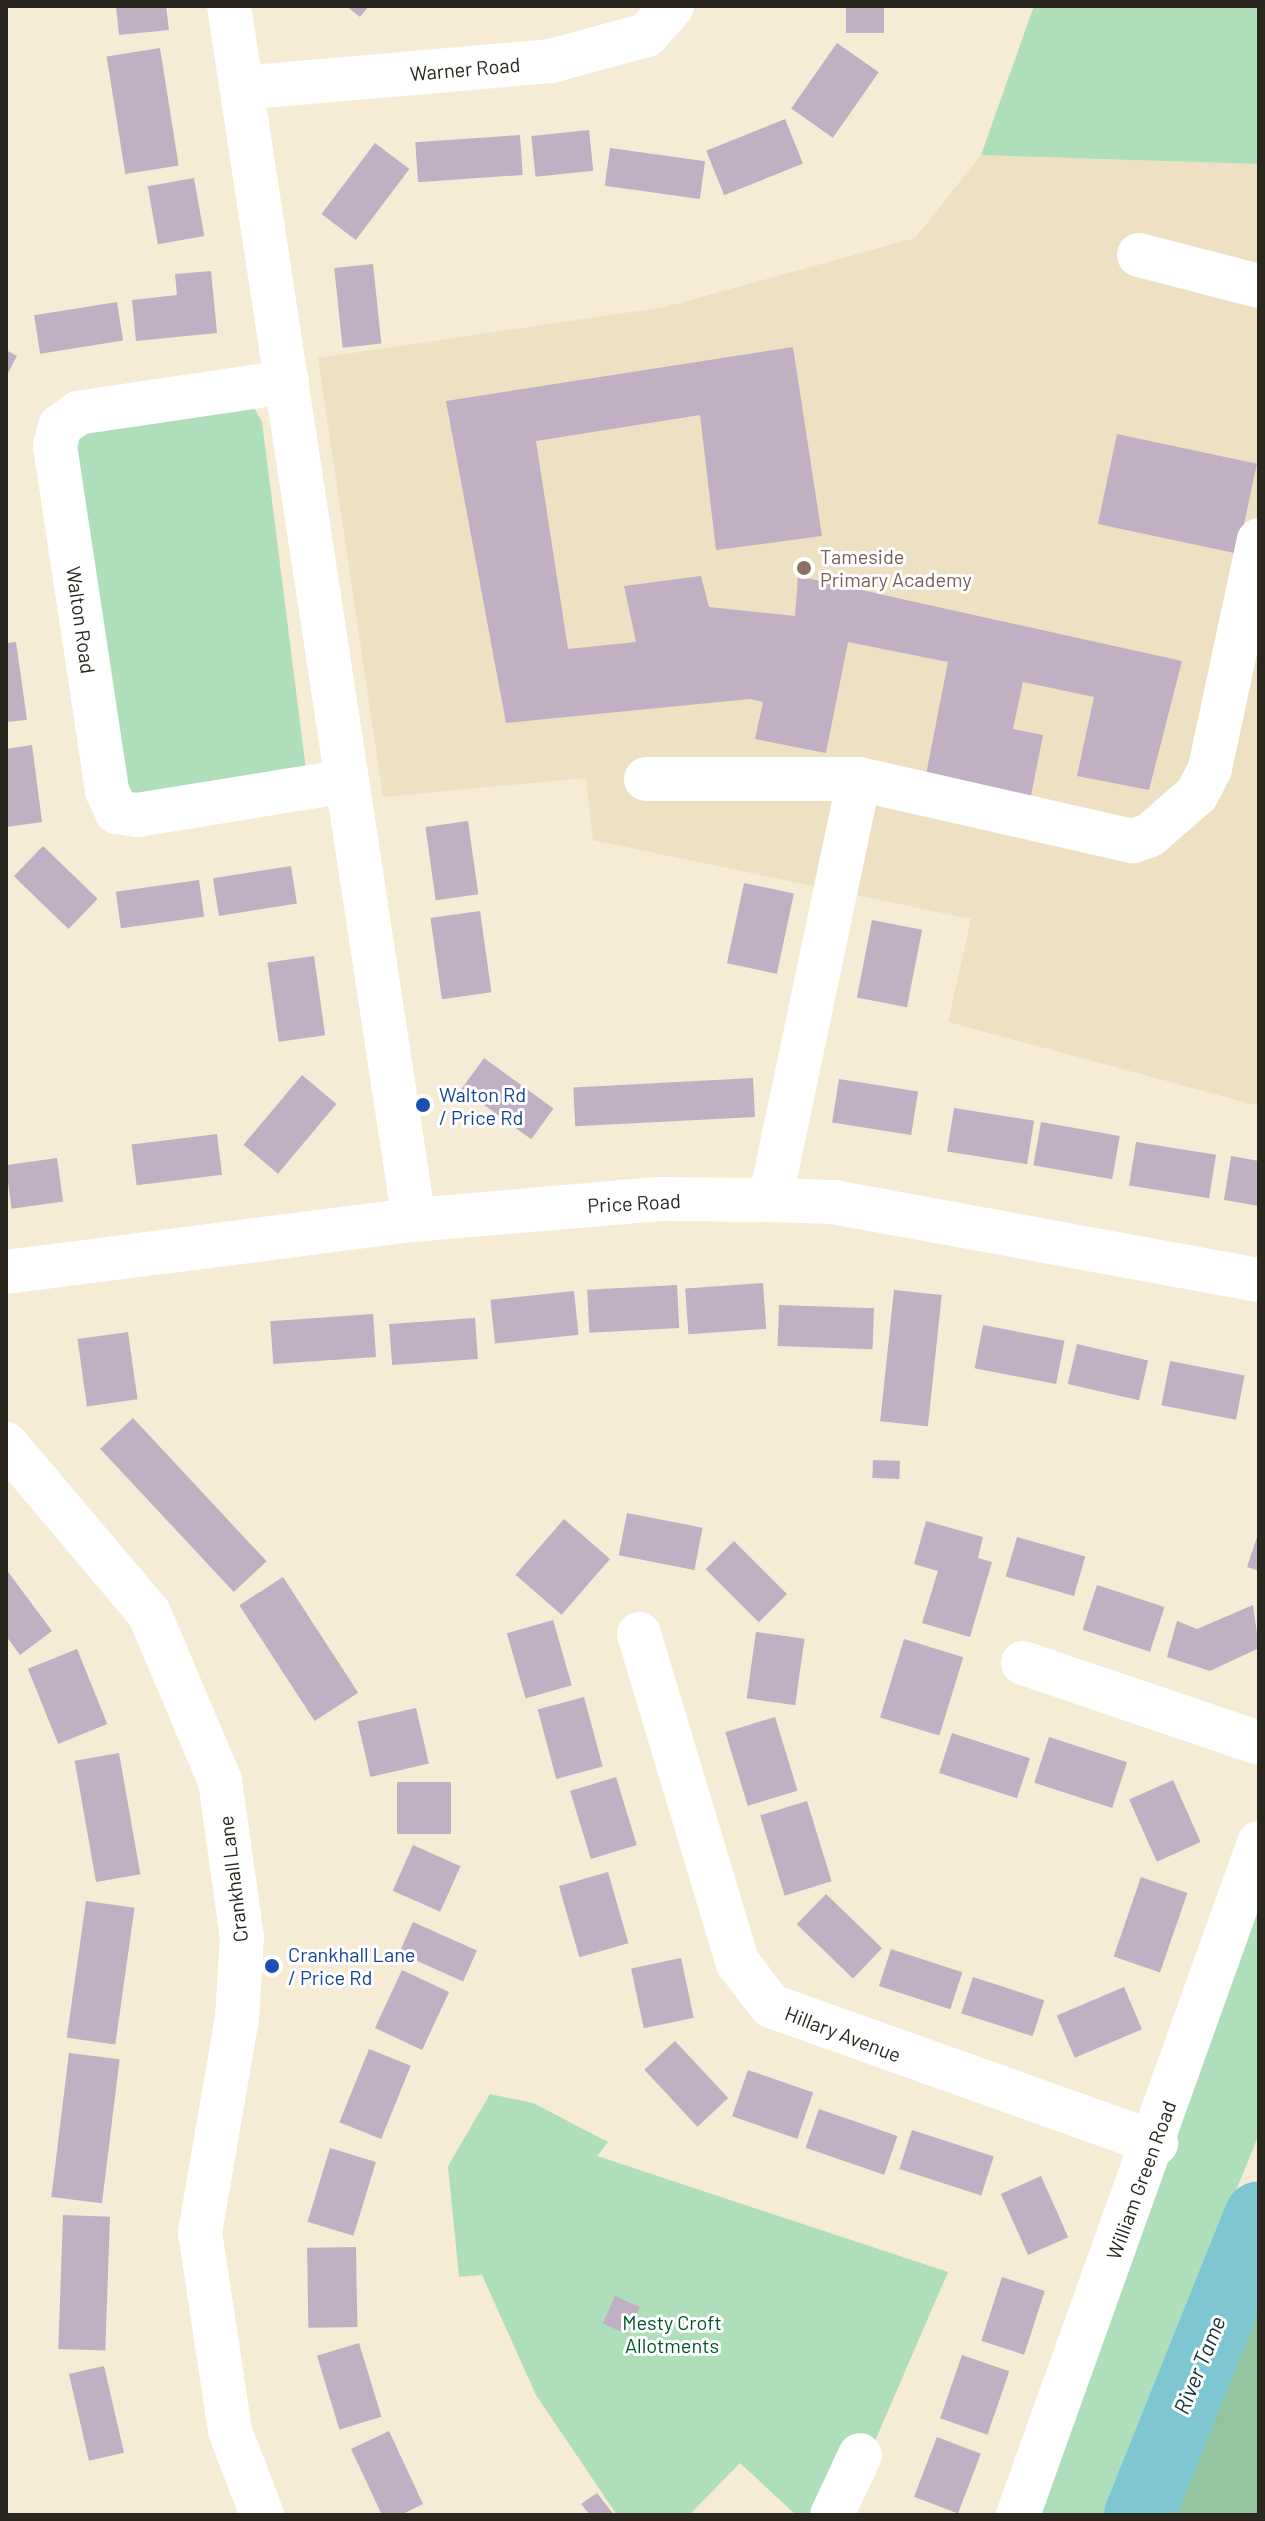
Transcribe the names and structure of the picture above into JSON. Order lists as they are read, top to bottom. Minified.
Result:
{"streets":{"street":["Warner Road","Walton Road","Price Road","Crankhall Lane","Hillary Avenue","William Green Road"]},"crossings":[["Hillary Avenue","William Green Road"]],"water":["River Tame"],"parks":["Mesty Croft Allotments"],"places":["Tameside Primary Academy","Walton Rd / Price Rd","Crankhall Lane / Price Rd"]}
